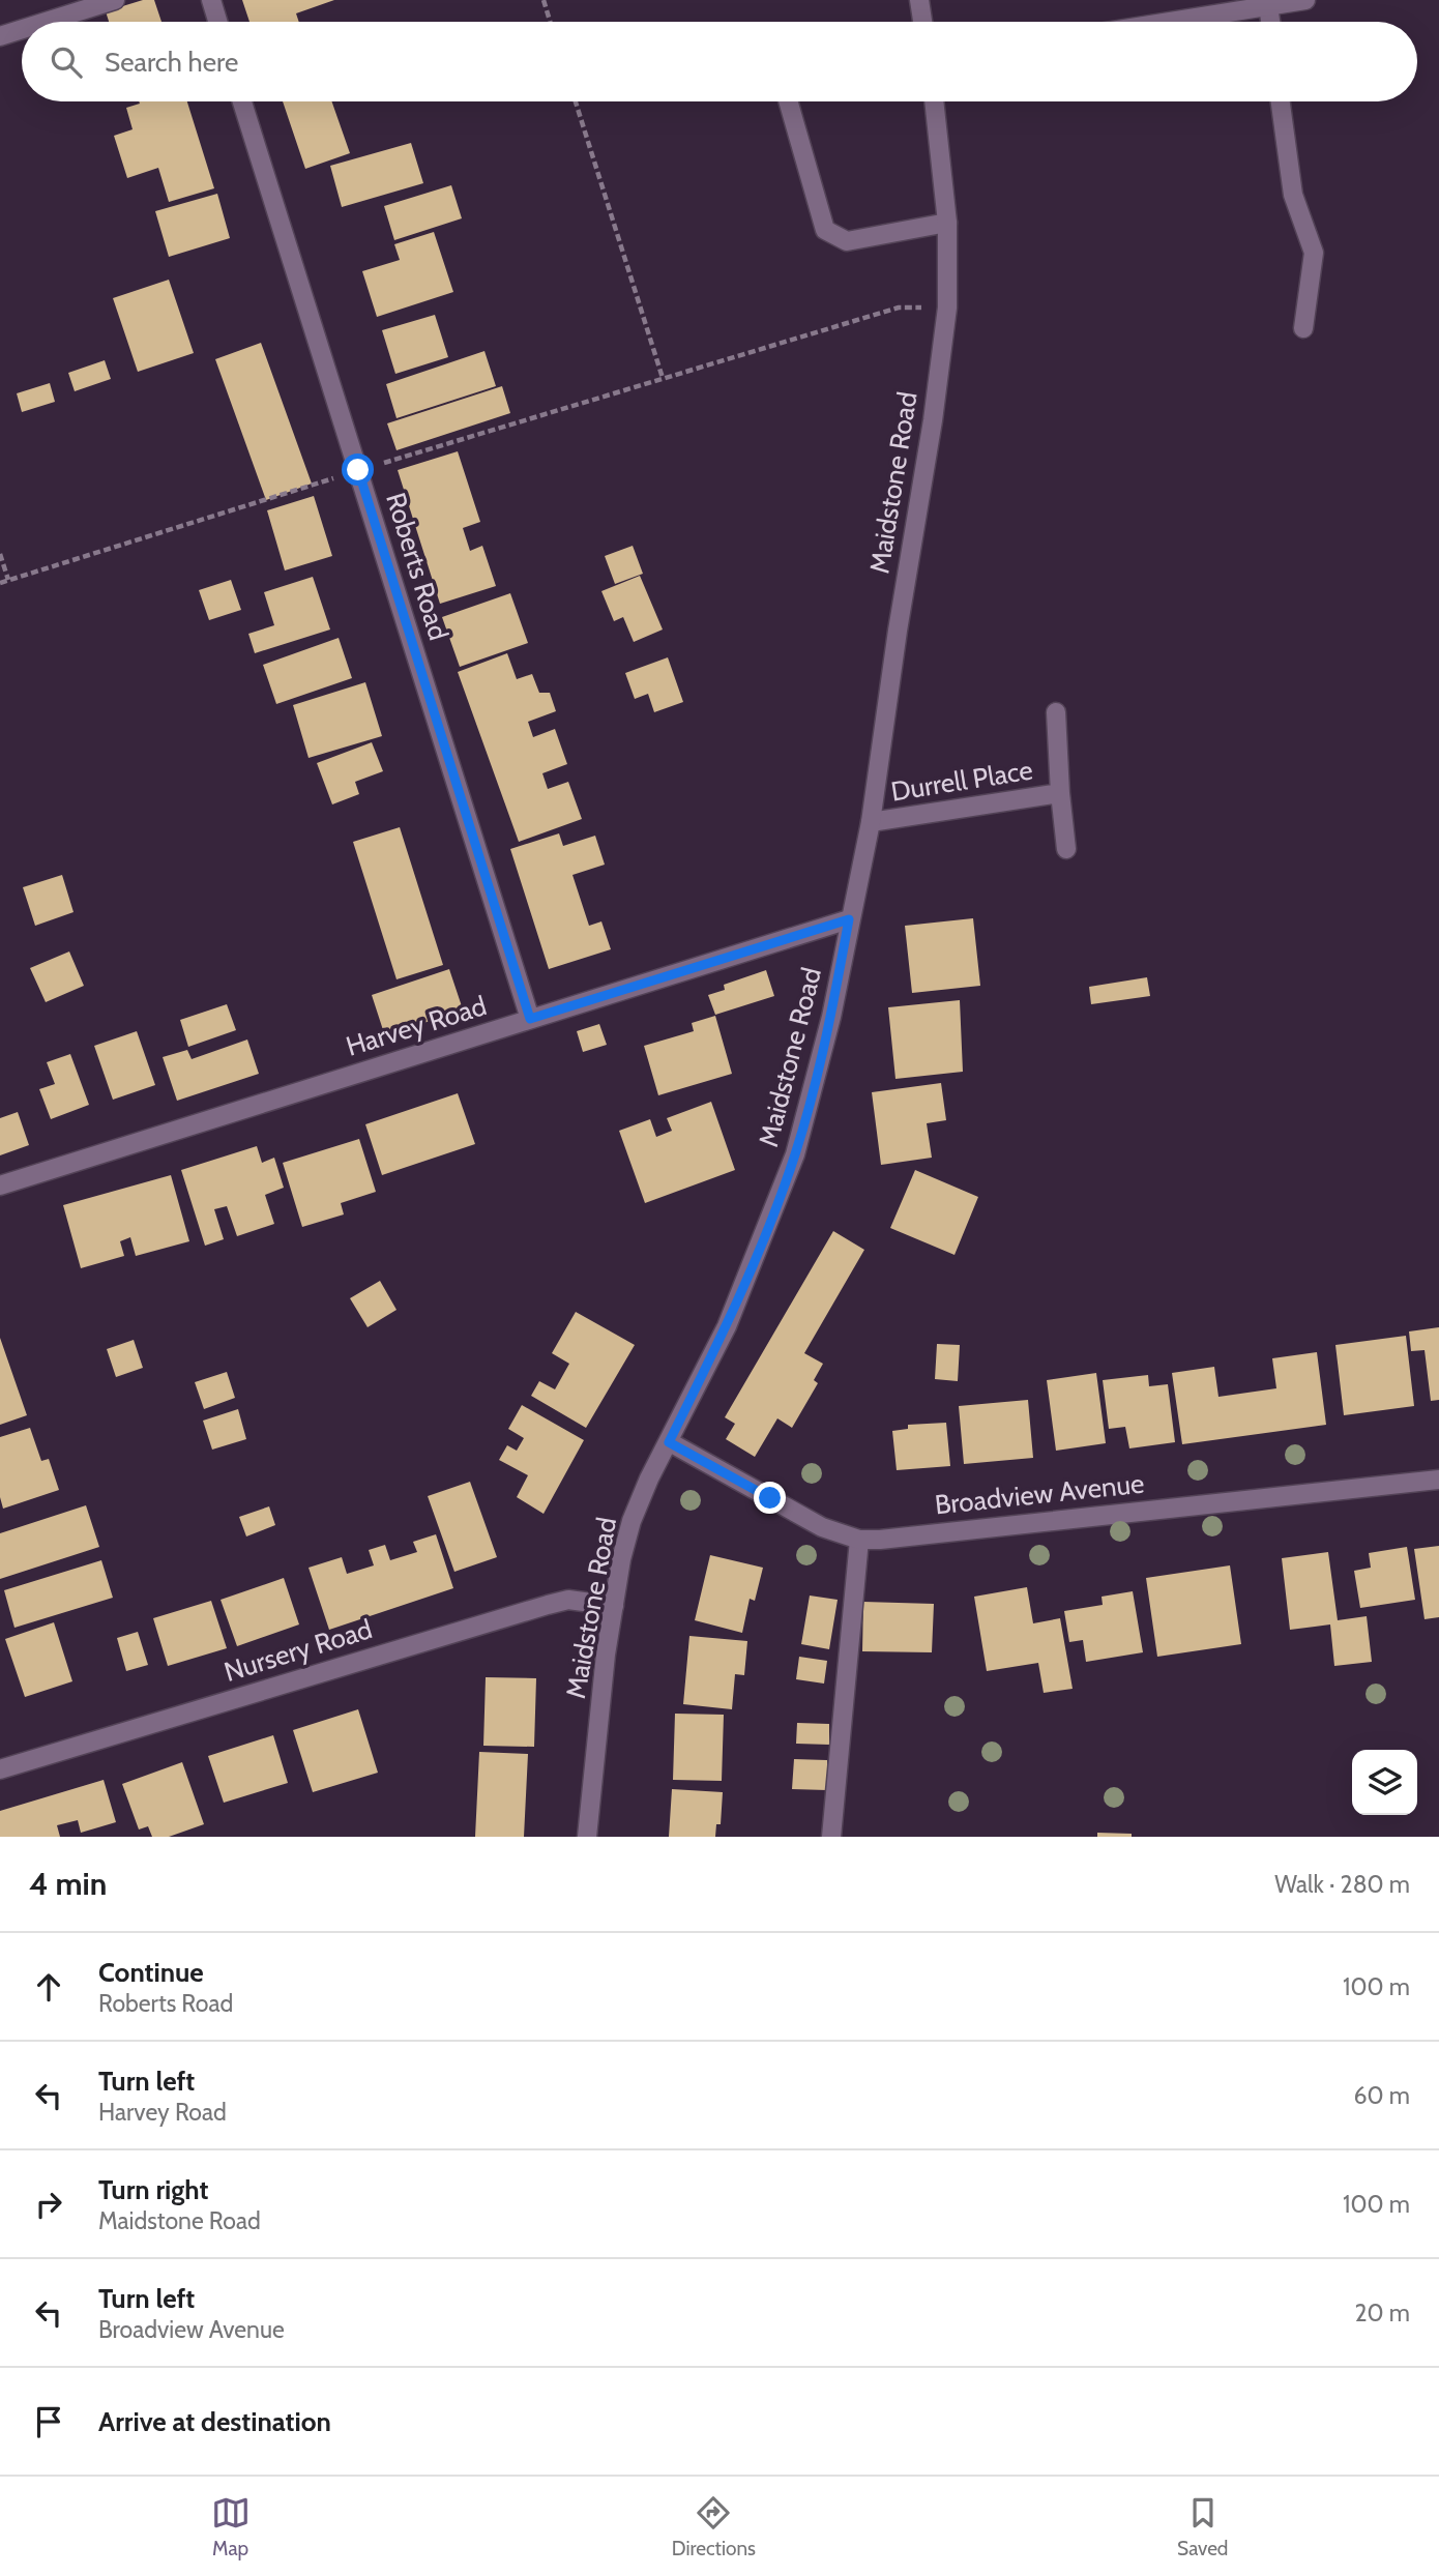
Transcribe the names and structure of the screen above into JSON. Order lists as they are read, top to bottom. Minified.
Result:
{"streets":{"street":["Maidstone Road","Roberts Road","Durrell Place","Harvey Road","Broadview Avenue","Nursery Road"]},"crossings":[["Maidstone Road","Durrell Place"],["Maidstone Road","Harvey Road"],["Maidstone Road","Broadview Avenue"],["Maidstone Road","Nursery Road"],["Roberts Road","Harvey Road"]],"page":{"search":"Search here","heading":["4 min","Walk · 280 m"],"list":[["Continue","Roberts Road","100 m"],["Turn left","Harvey Road","60 m"],["Turn right","Maidstone Road","100 m"],["Turn left","Broadview Avenue","20 m"],"Arrive at destination"],"nav":["Map","Directions","Saved"]}}
